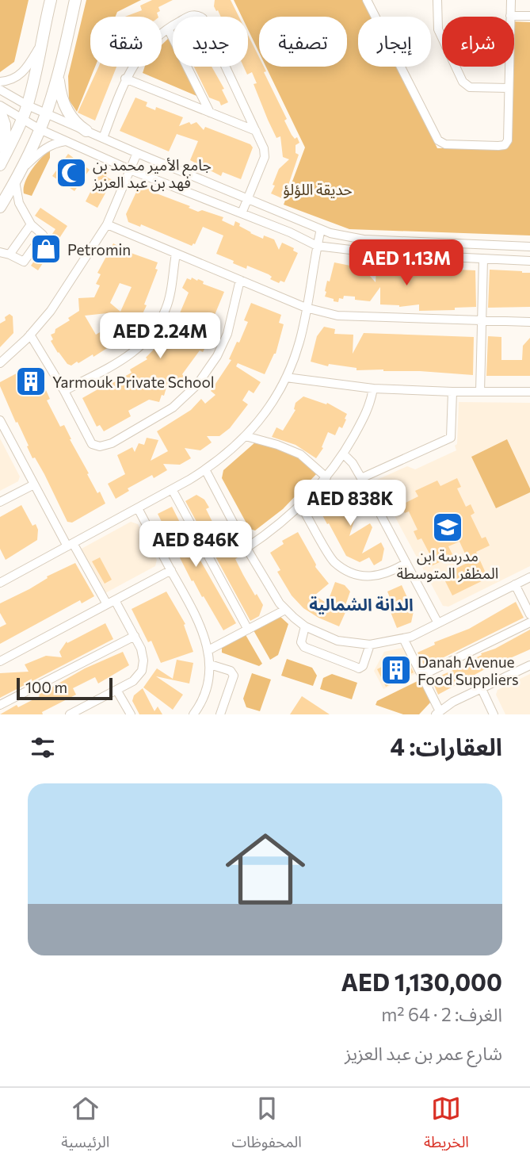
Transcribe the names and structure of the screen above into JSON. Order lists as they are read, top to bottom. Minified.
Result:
{"districts":["الدانة الشمالية"],"parks":["حديقة اللؤلؤ"],"places":{"mosque":["جامع الأمير محمد بن فهد بن عبد العزيز"],"shop":["Petromin"],"building":["Yarmouk Private School","Danah Avenue Food Suppliers"],"school or university":["مدرسة ابن المظفر المتوسطة"]},"scale_bar":"100 m","page":{"chip":["شراء","إيجار","تصفية","جديد","شقة"],"price":["AED 1.13M","AED 2.24M","AED 838K","AED 846K"],"scale":"100 m","heading":"العقارات: 4","list":[{"name":"AED 1,130,000","note":"الغرف: 2 · 64 m² · شارع عمر بن عبد العزيز"}],"tabs":["الخريطة","المحفوظات","الرئيسية"]}}
